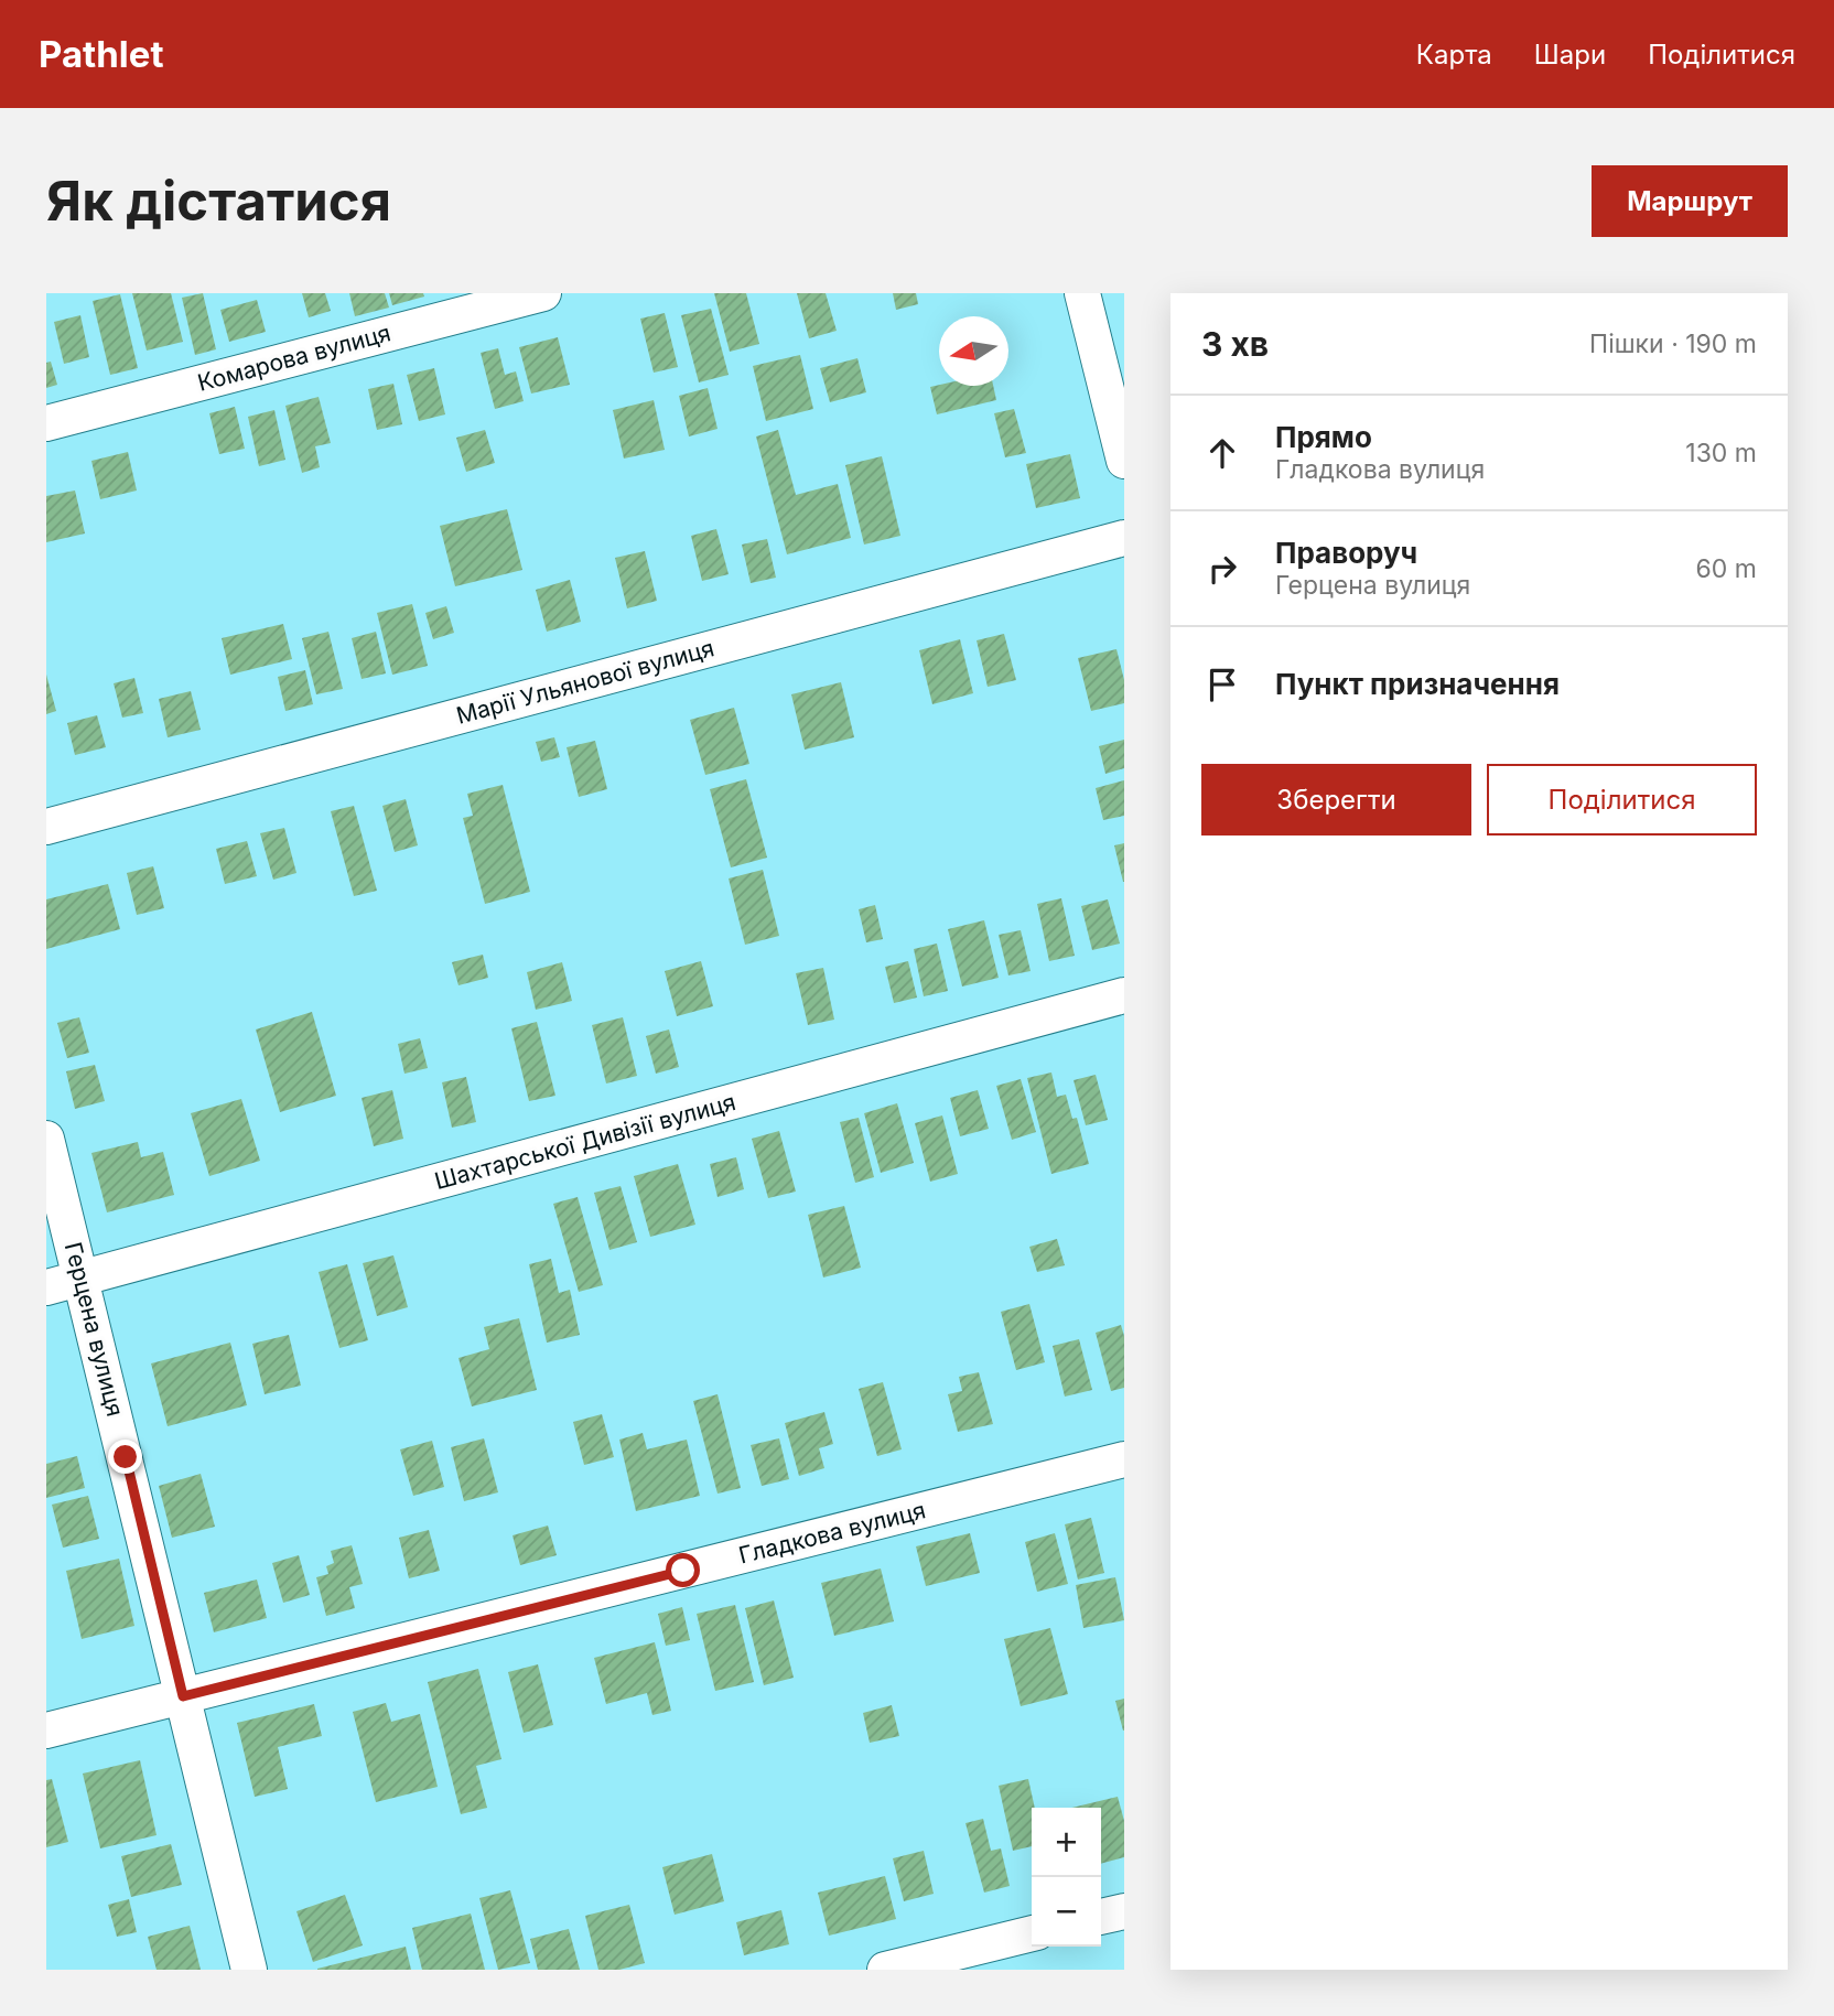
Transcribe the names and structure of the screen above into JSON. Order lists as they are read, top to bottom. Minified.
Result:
{"streets":{"street":["Комарова вулиця","Марії Ульянової вулиця","Шахтарської Дивізії вулиця","Герцена вулиця","Гладкова вулиця"]},"crossings":[["Шахтарської Дивізії вулиця","Герцена вулиця"],["Герцена вулиця","Гладкова вулиця"]],"north":"left","page":{"header":"Pathlet","nav":["Карта","Шари","Поділитися"],"buttons":["Маршрут",["Зберегти","Поділитися"]],"title":"Як дістатися","heading":["3 хв","Пішки · 190 m"],"list":[["Прямо","Гладкова вулиця","130 m"],["Праворуч","Герцена вулиця","60 m"],"Пункт призначення"],"map_buttons":["+","−"]}}
